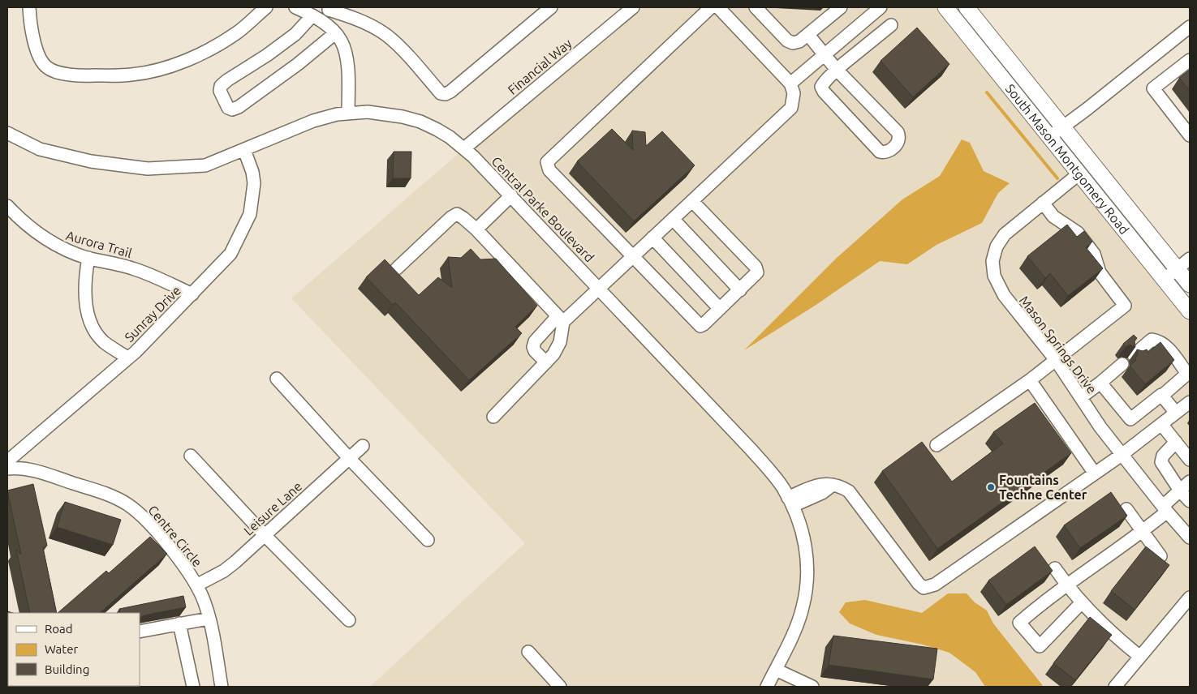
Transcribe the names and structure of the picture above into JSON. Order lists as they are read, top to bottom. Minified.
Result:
{"streets":{"main road":["South Mason Montgomery Road"],"street":["Financial Way","Central Parke Boulevard","Aurora Trail","Sunray Drive","Mason Springs Drive","Leisure Lane","Centre Circle"]},"crossings":[["Financial Way","Central Parke Boulevard"],["South Mason Montgomery Road","Mason Springs Drive"],["Central Parke Boulevard","Sunray Drive"],["Aurora Trail","Sunray Drive"],["Leisure Lane","Centre Circle"]],"places":["Fountains Techne Center"],"legend":["Road","Water","Building"]}
